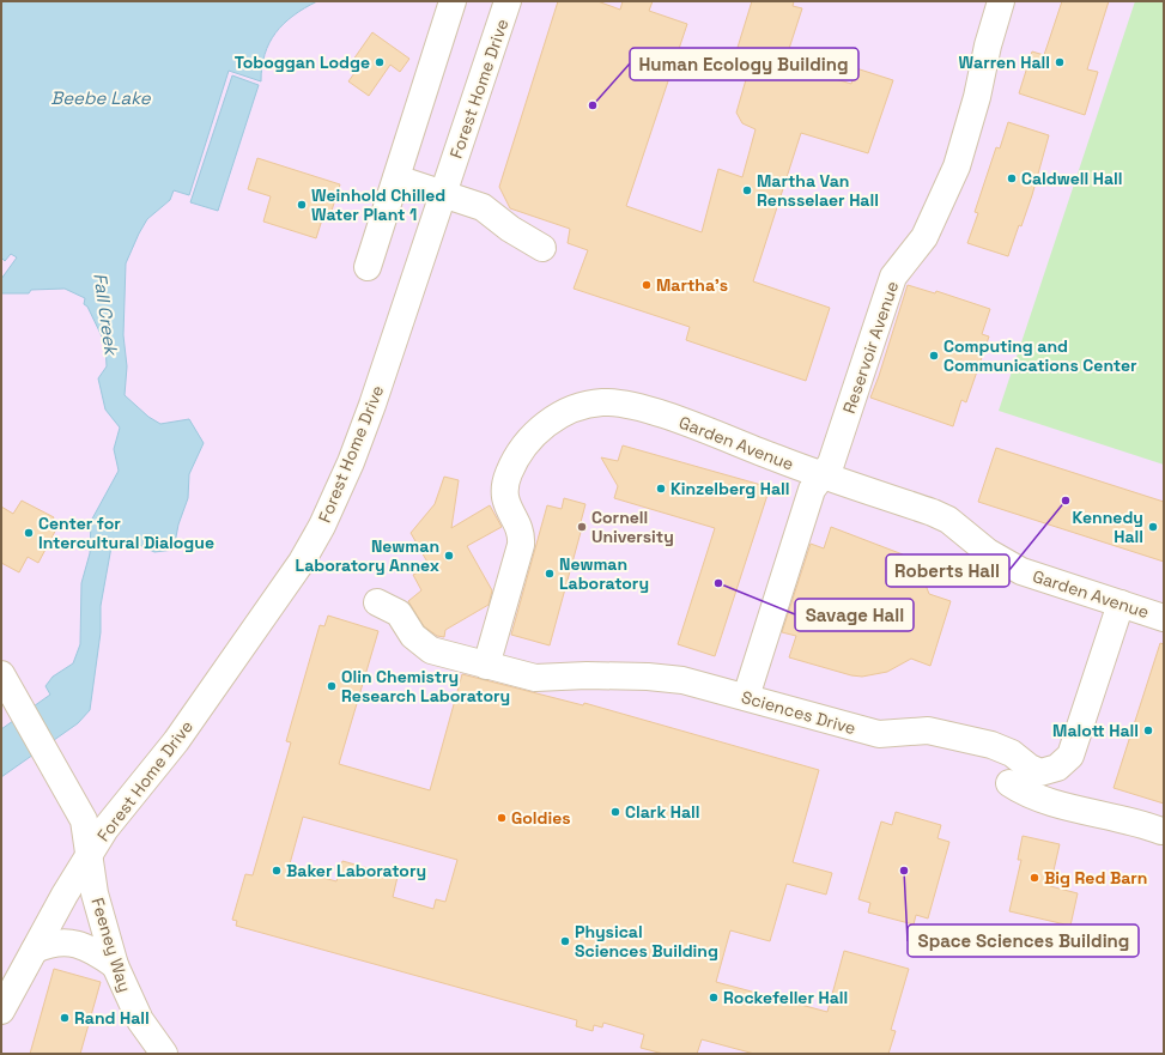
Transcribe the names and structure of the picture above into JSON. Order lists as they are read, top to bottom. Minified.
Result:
{"streets":{"street":["Forest Home Drive","Reservoir Avenue","Garden Avenue","Sciences Drive","Feeney Way"]},"crossings":[["Forest Home Drive","Feeney Way"],["Reservoir Avenue","Garden Avenue"],["Reservoir Avenue","Sciences Drive"],["Garden Avenue","Sciences Drive"]],"water":["Beebe Lake","Fall Creek"],"places":["Toboggan Lodge","Warren Hall","Human Ecology Building","Caldwell Hall","Martha Van Rensselaer Hall","Weinhold Chilled Water Plant 1","Martha's","Computing and Communications Center","Kinzelberg Hall","Roberts Hall","Cornell University","Kennedy Hall","Center for Intercultural Dialogue","Newman Laboratory Annex","Newman Laboratory","Savage Hall","Olin Chemistry Research Laboratory","Malott Hall","Clark Hall","Goldies","Baker Laboratory","Space Sciences Building","Big Red Barn","Physical Sciences Building","Rockefeller Hall","Rand Hall"]}
